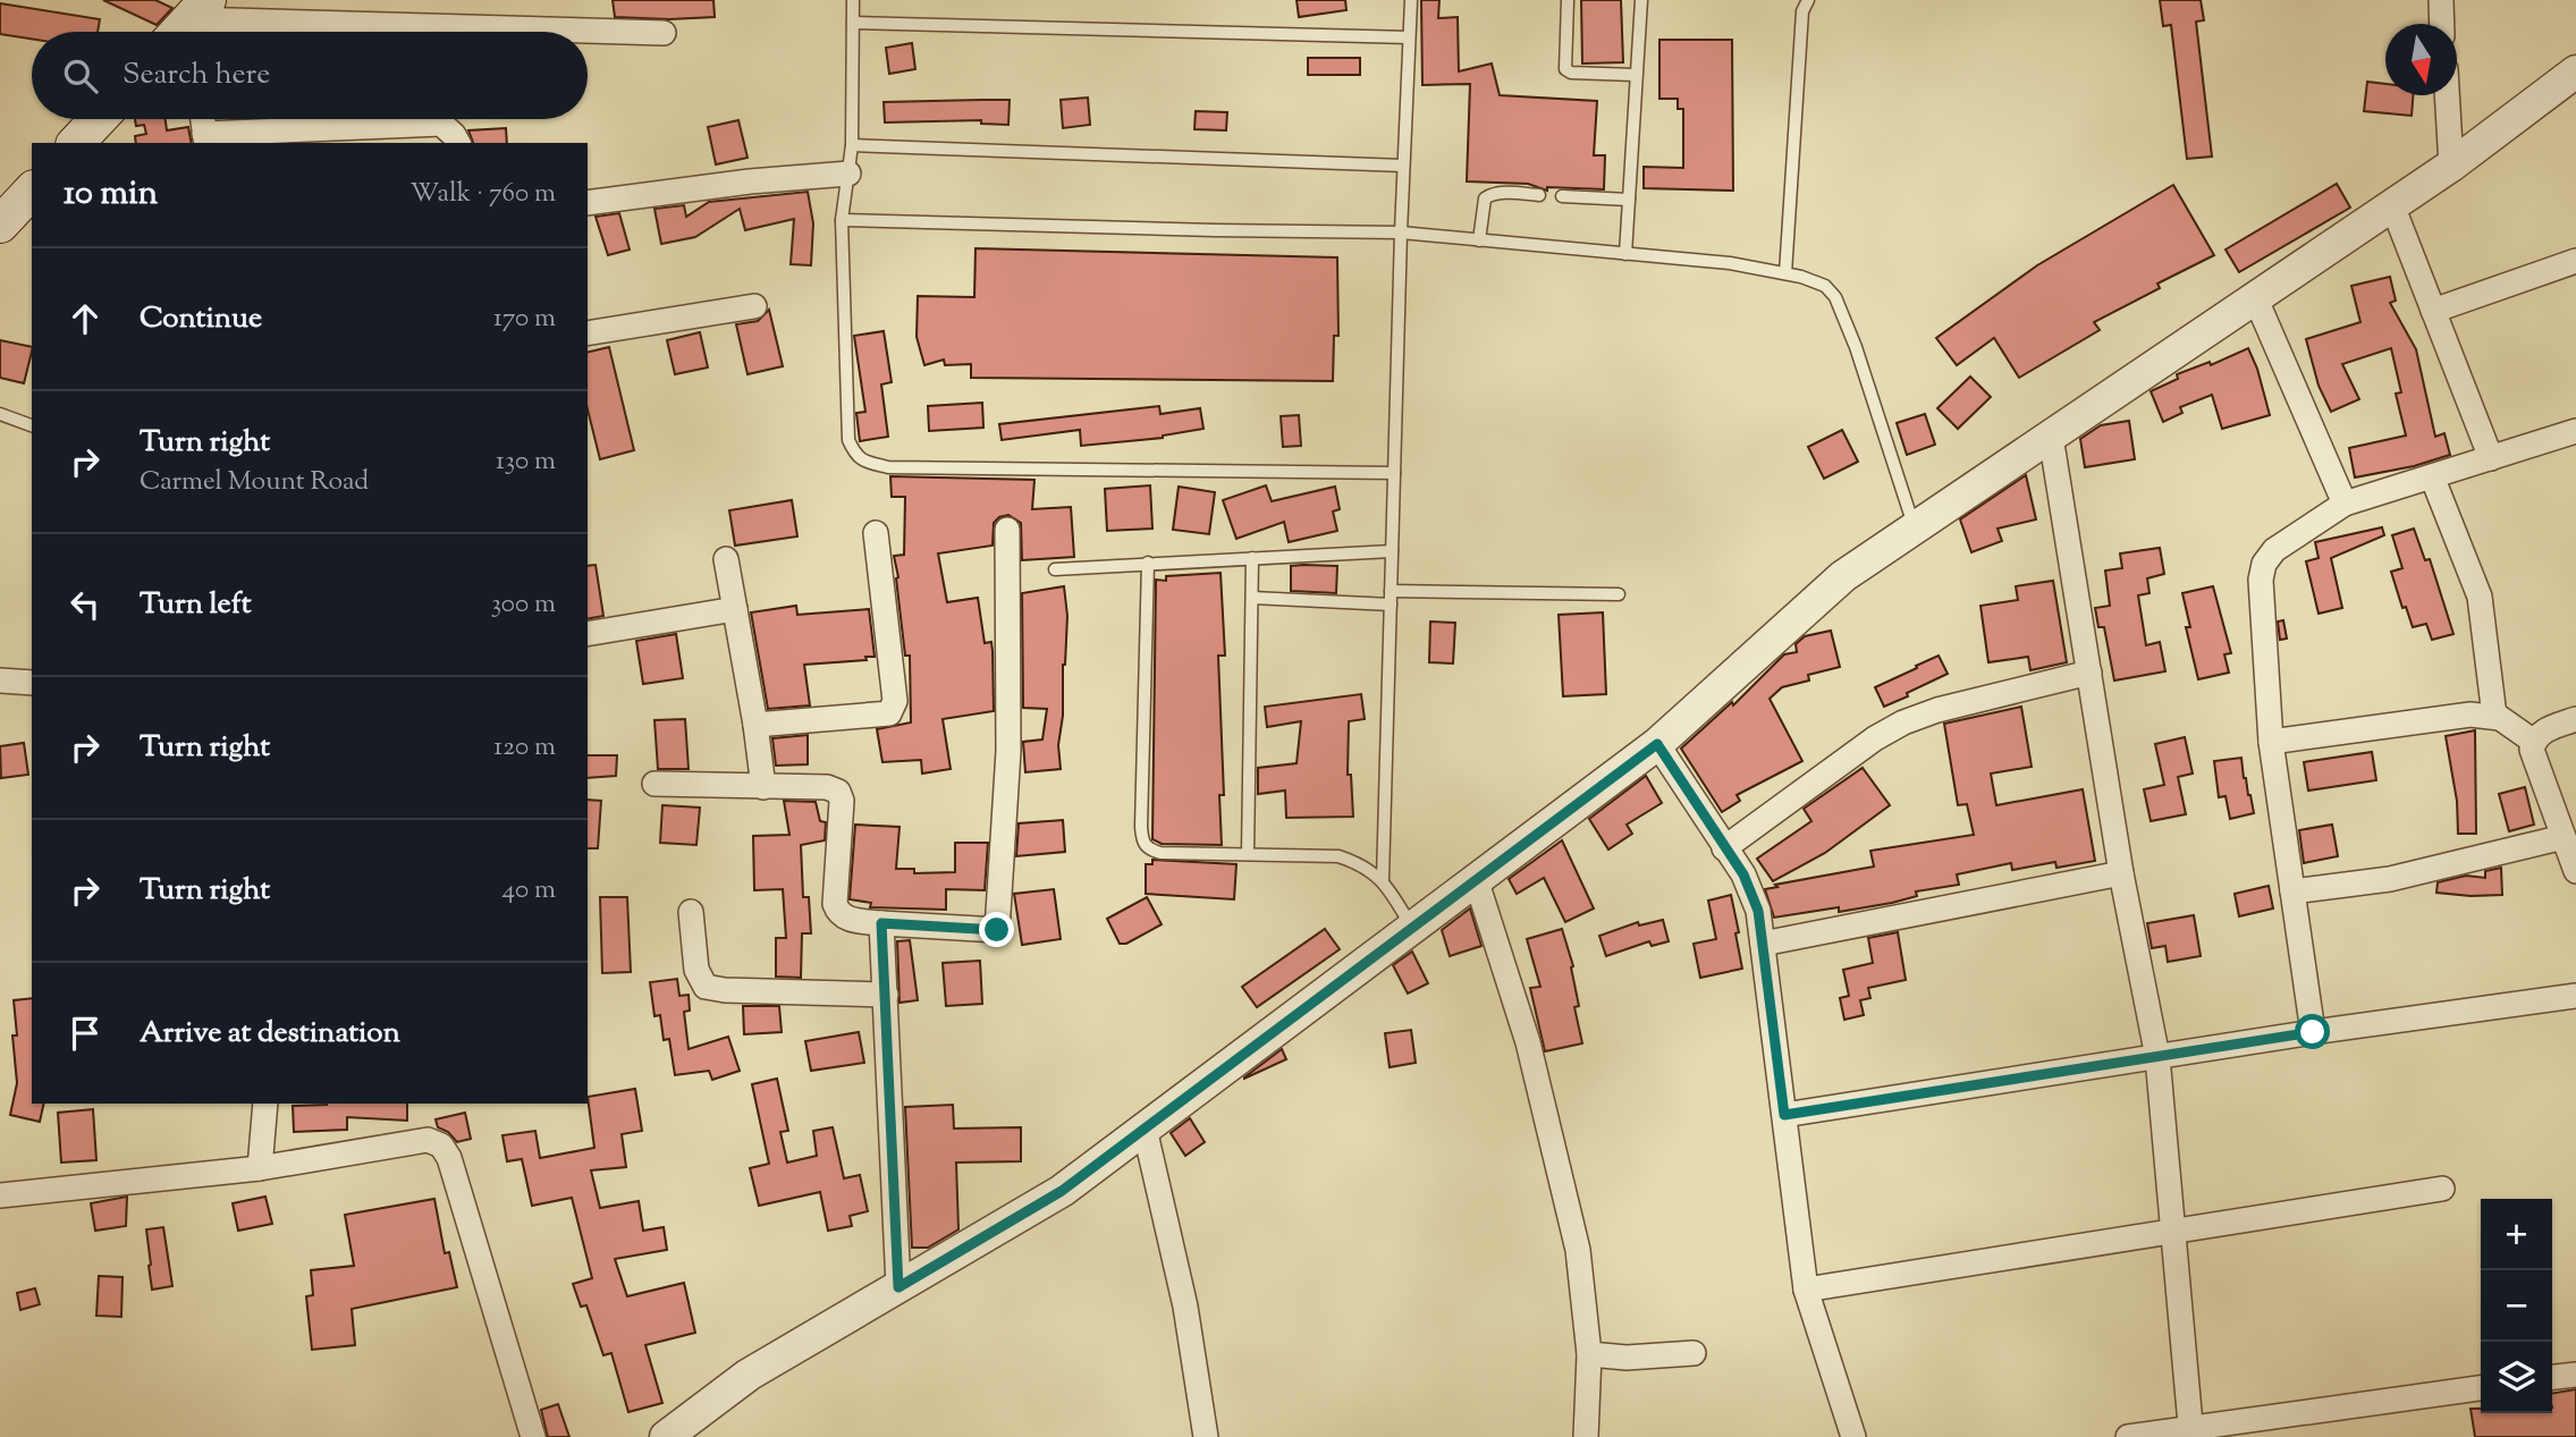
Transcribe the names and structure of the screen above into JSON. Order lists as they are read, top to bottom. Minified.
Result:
{"north":"bottom","page":{"search":"Search here","heading":["10 min","Walk · 760 m"],"list":[["Continue","170 m"],["Turn right","Carmel Mount Road","130 m"],["Turn left","300 m"],["Turn right","120 m"],["Turn right","40 m"],"Arrive at destination"],"map_buttons":["+","−"]}}
